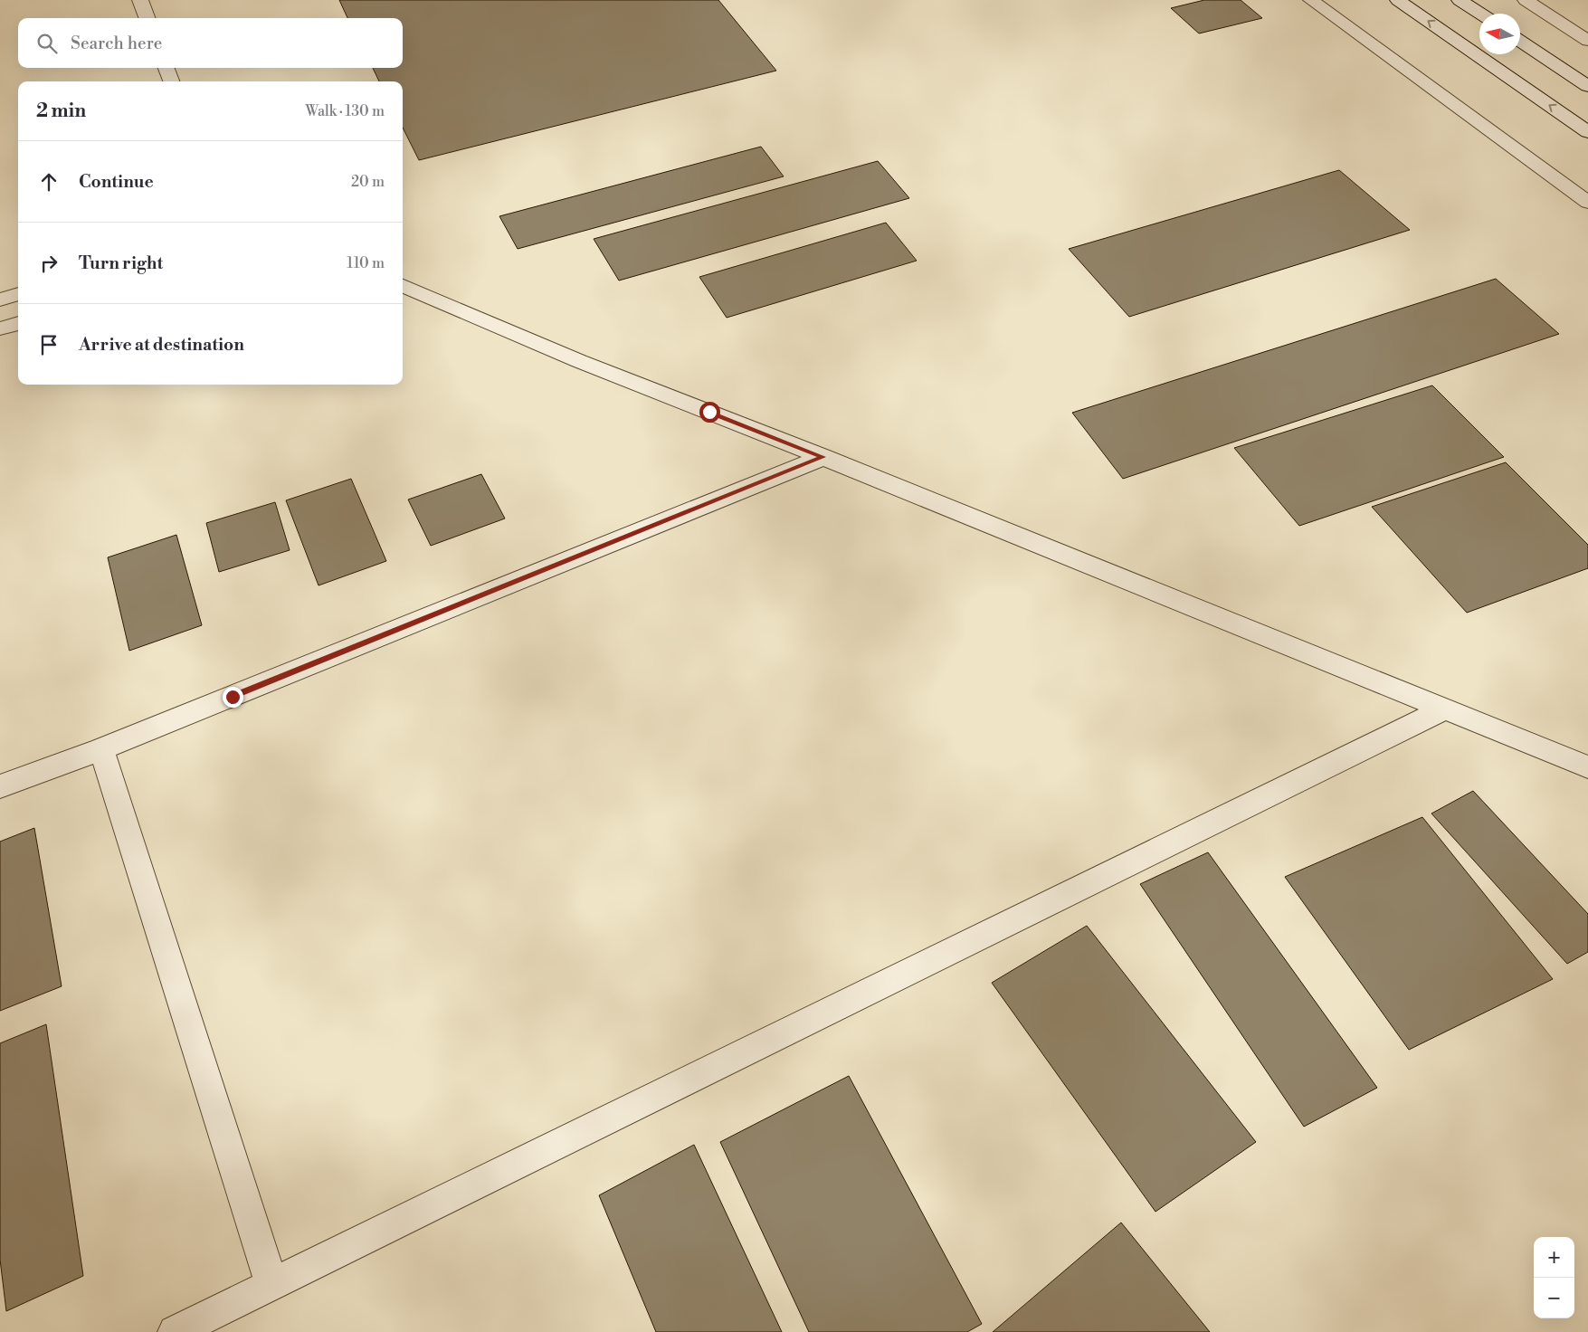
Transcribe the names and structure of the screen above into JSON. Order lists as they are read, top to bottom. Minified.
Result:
{"north":"left","page":{"search":"Search here","heading":["2 min","Walk · 130 m"],"list":[["Continue","20 m"],["Turn right","110 m"],"Arrive at destination"],"map_buttons":["+","−"]}}
